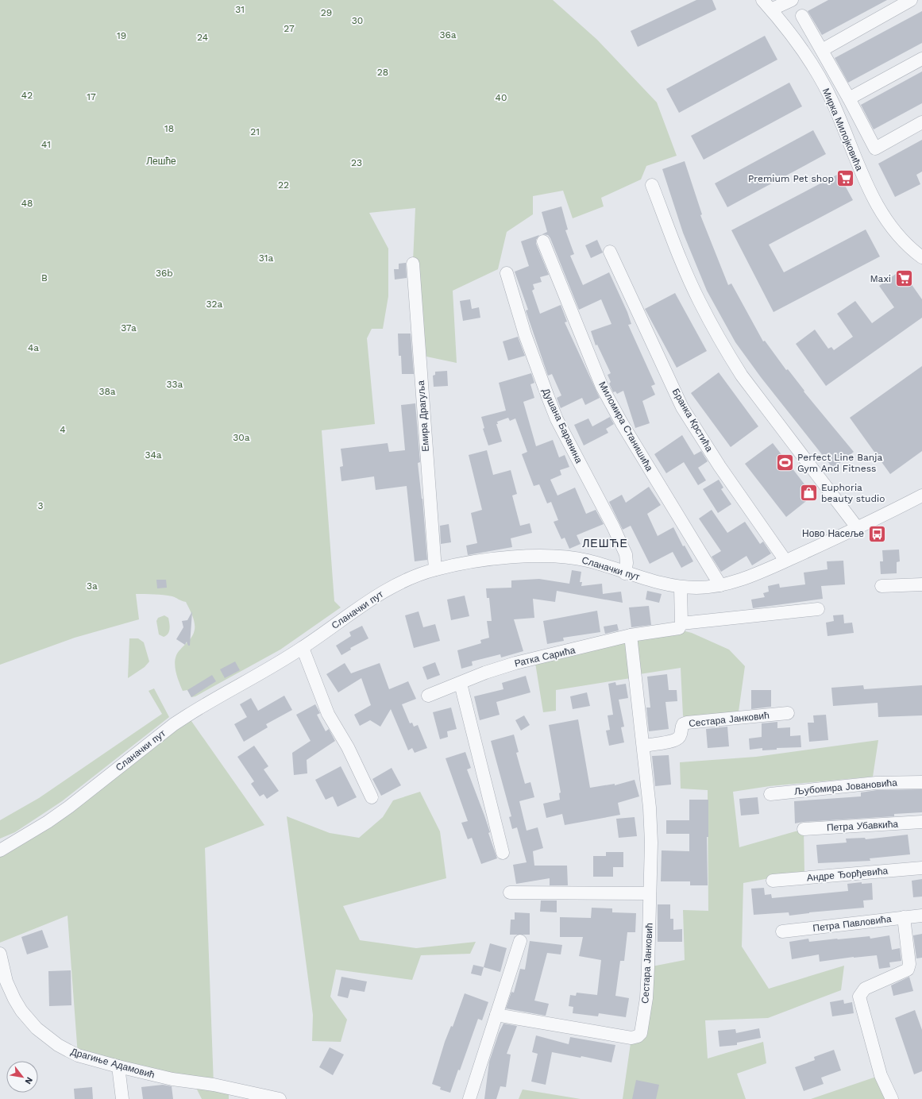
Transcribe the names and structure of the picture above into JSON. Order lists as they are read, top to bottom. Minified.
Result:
{"streets":{"street":["Мирка Милојковића","Емира Драгуља","Бранка Крстића","Душана Баранина","Миломира Станишића","Сланачки пут","Ратка Сарића","Сестара Јанковић","Љубомира Јовановића","Петра Убавкића","Андре Ђорђевића","Петра Павловића","Драгиње Адамовић"]},"crossings":[["Емира Драгуља","Сланачки пут"],["Бранка Крстића","Сланачки пут"],["Душана Баранина","Сланачки пут"],["Миломира Станишића","Сланачки пут"],["Ратка Сарића","Сестара Јанковић"]],"districts":["ЛЕШЋЕ"],"parks":["31","29","30","27","36a","19","24","28","42","17","40","18","21","41","Лешће","23","22","48","31a","36b","B","32a","37a","4a","33a","38a","4","30a","34a","3","3a"],"places":{"supermarket":["Premium Pet shop","Maxi"],"sports":["Perfect Line Banja Gym And Fitness"],"shop":["Euphoria beauty studio"],"bus stop":["Ново Насеље"]},"north":"bottom right"}
